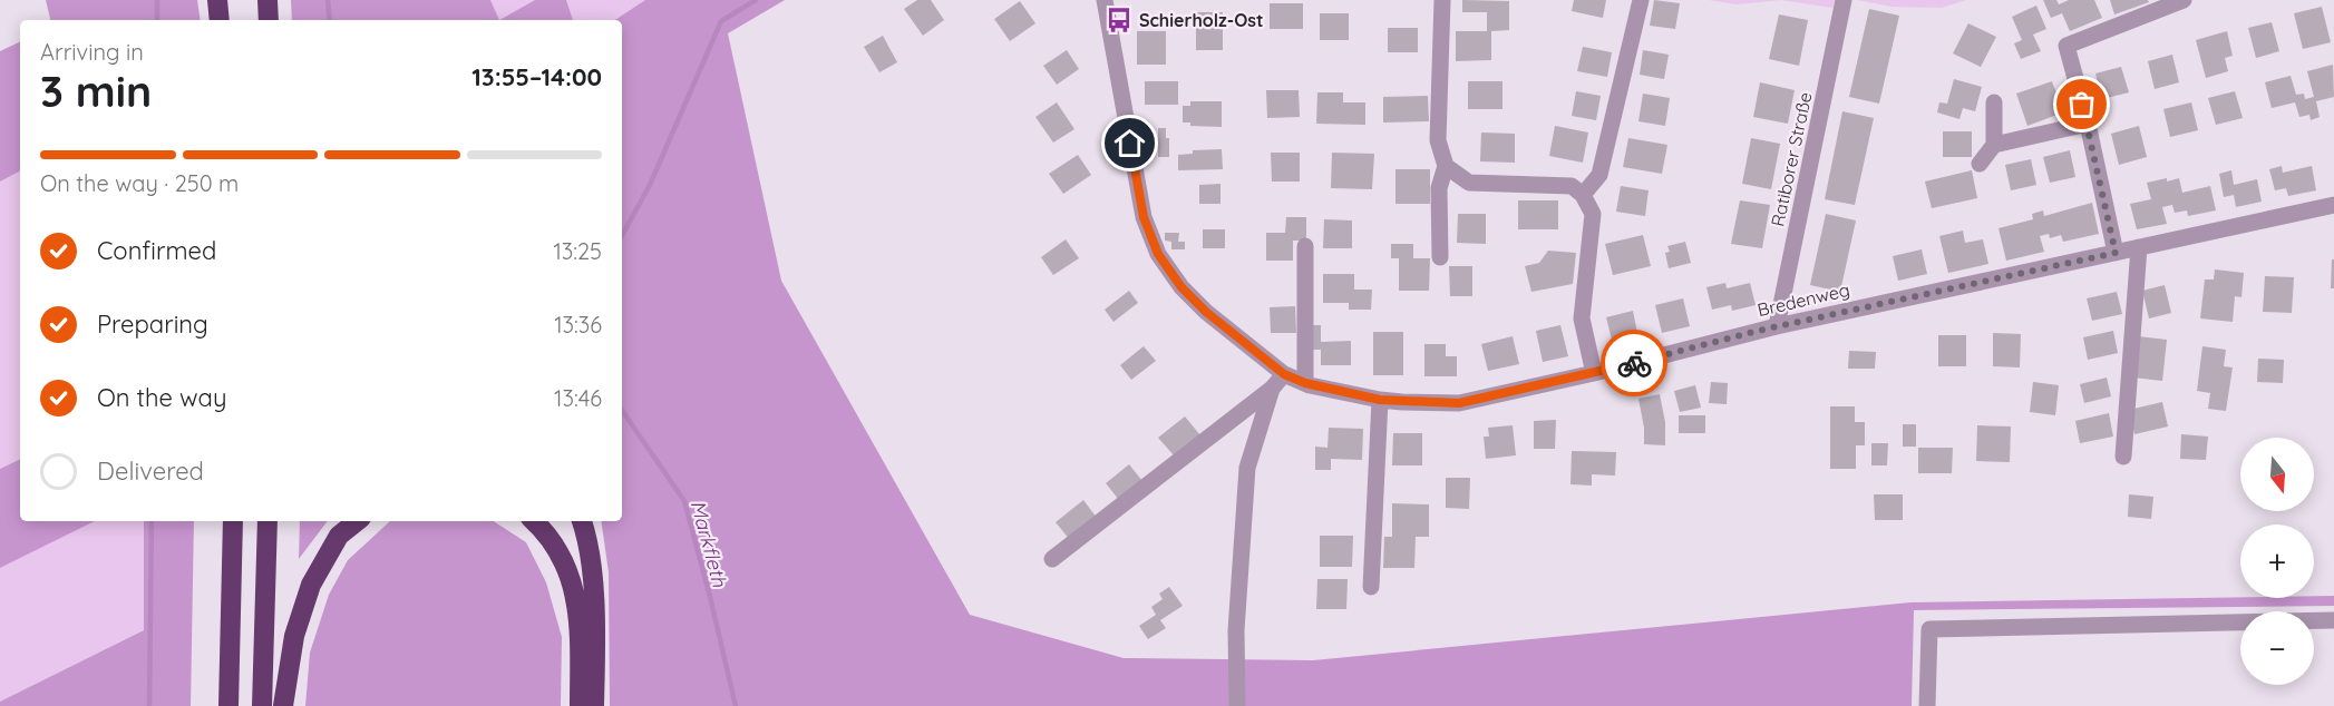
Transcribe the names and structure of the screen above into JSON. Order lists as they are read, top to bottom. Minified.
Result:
{"streets":{"street":["Ratiborer Straße","Bredenweg"]},"crossings":[["Ratiborer Straße","Bredenweg"]],"water":["Markfleth"],"places":{"bus stop":["Schierholz-Ost"]},"north":"bottom","page":{"heading":["3 min","Arriving in","13:55–14:00"],"bar":"On the way · 250 m","list":[["Confirmed","13:25"],["Preparing","13:36"],["On the way","13:46"],"Delivered"],"map_buttons":["+","−"]}}
